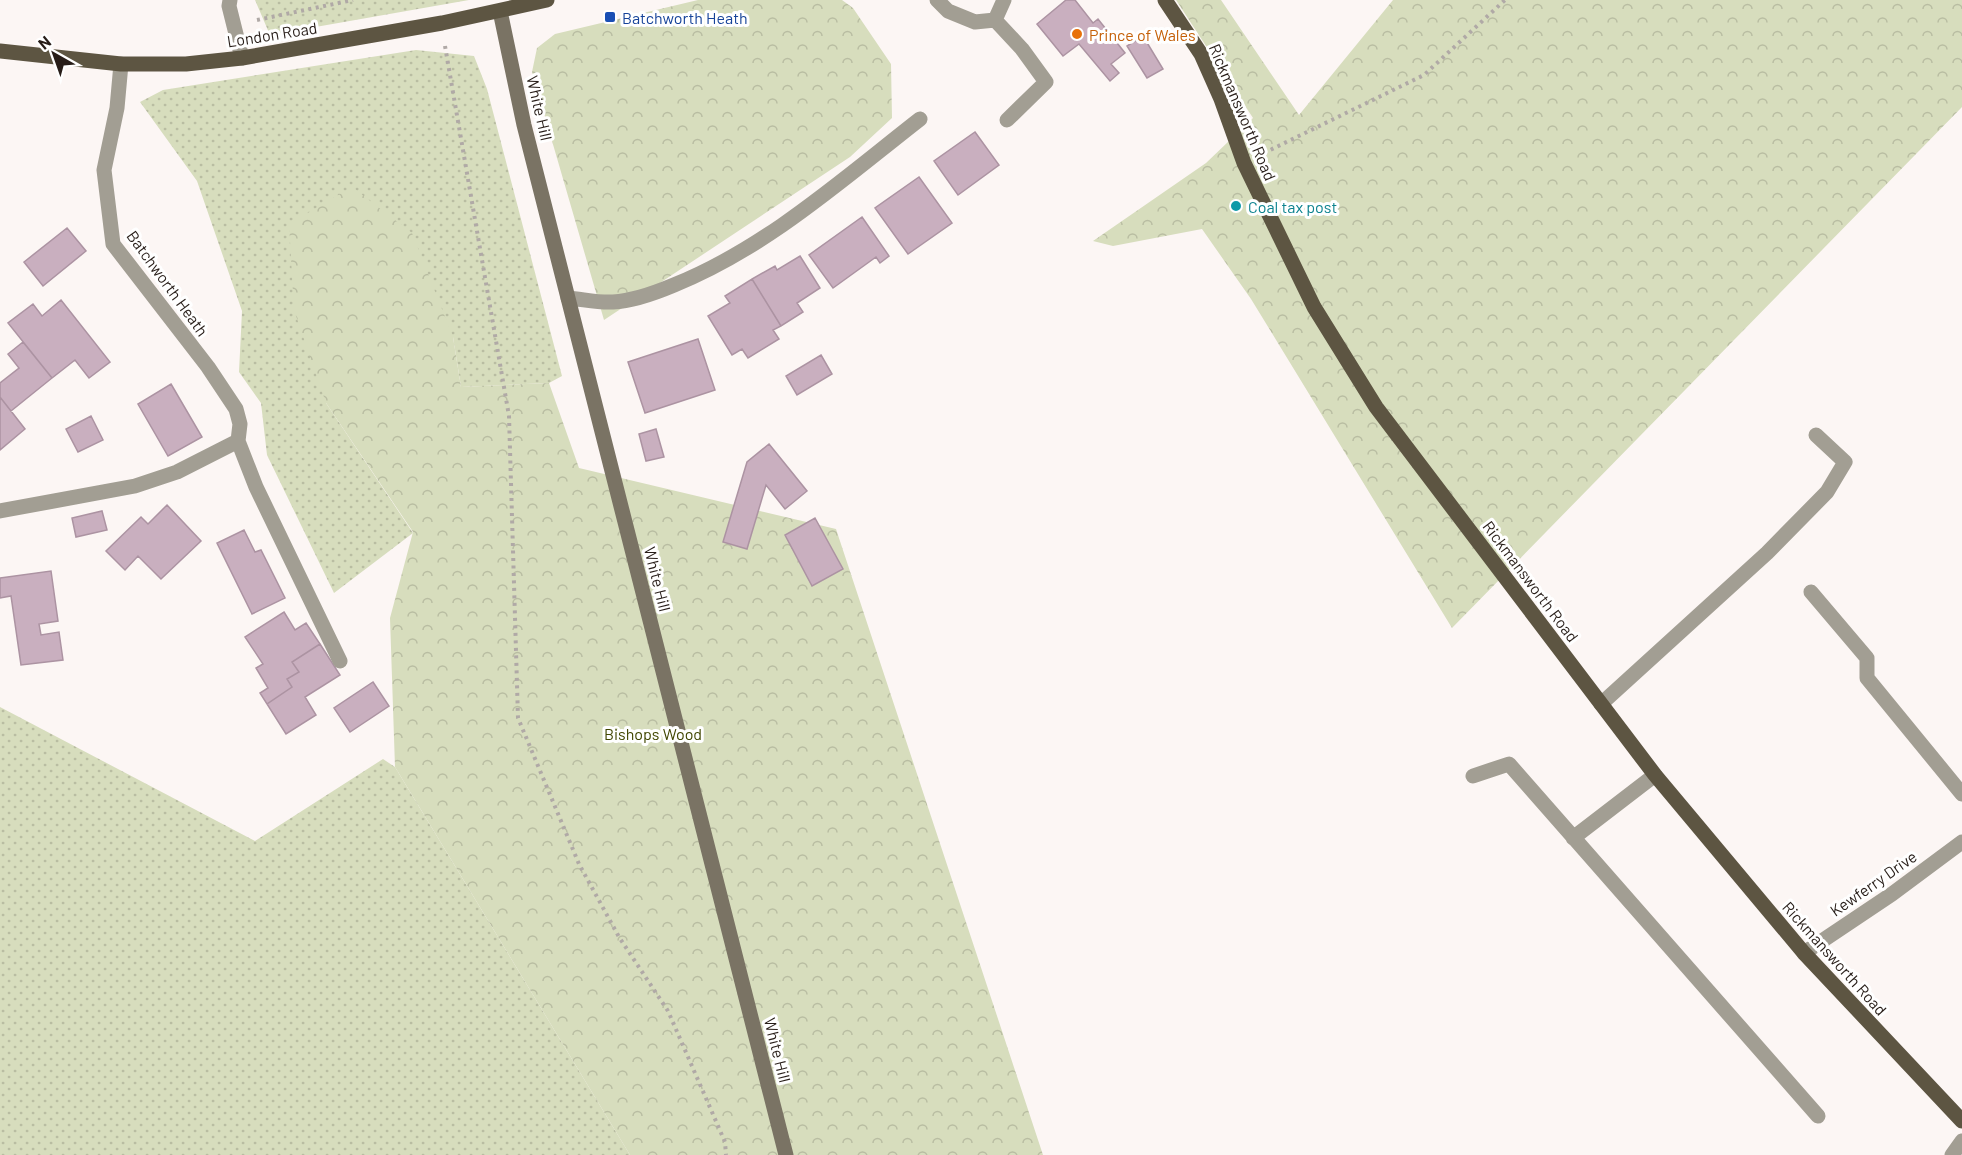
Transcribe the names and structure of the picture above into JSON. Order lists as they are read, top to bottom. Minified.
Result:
{"streets":{"main road":["London Road","Rickmansworth Road"],"street":["White Hill","Batchworth Heath","Kewferry Drive"]},"crossings":[["London Road","White Hill"],["London Road","Batchworth Heath"],["Rickmansworth Road","Kewferry Drive"]],"parks":["Bishops Wood"],"places":{"transit":["Batchworth Heath"],"other":["Prince of Wales","Coal tax post"]},"north":"top left"}
